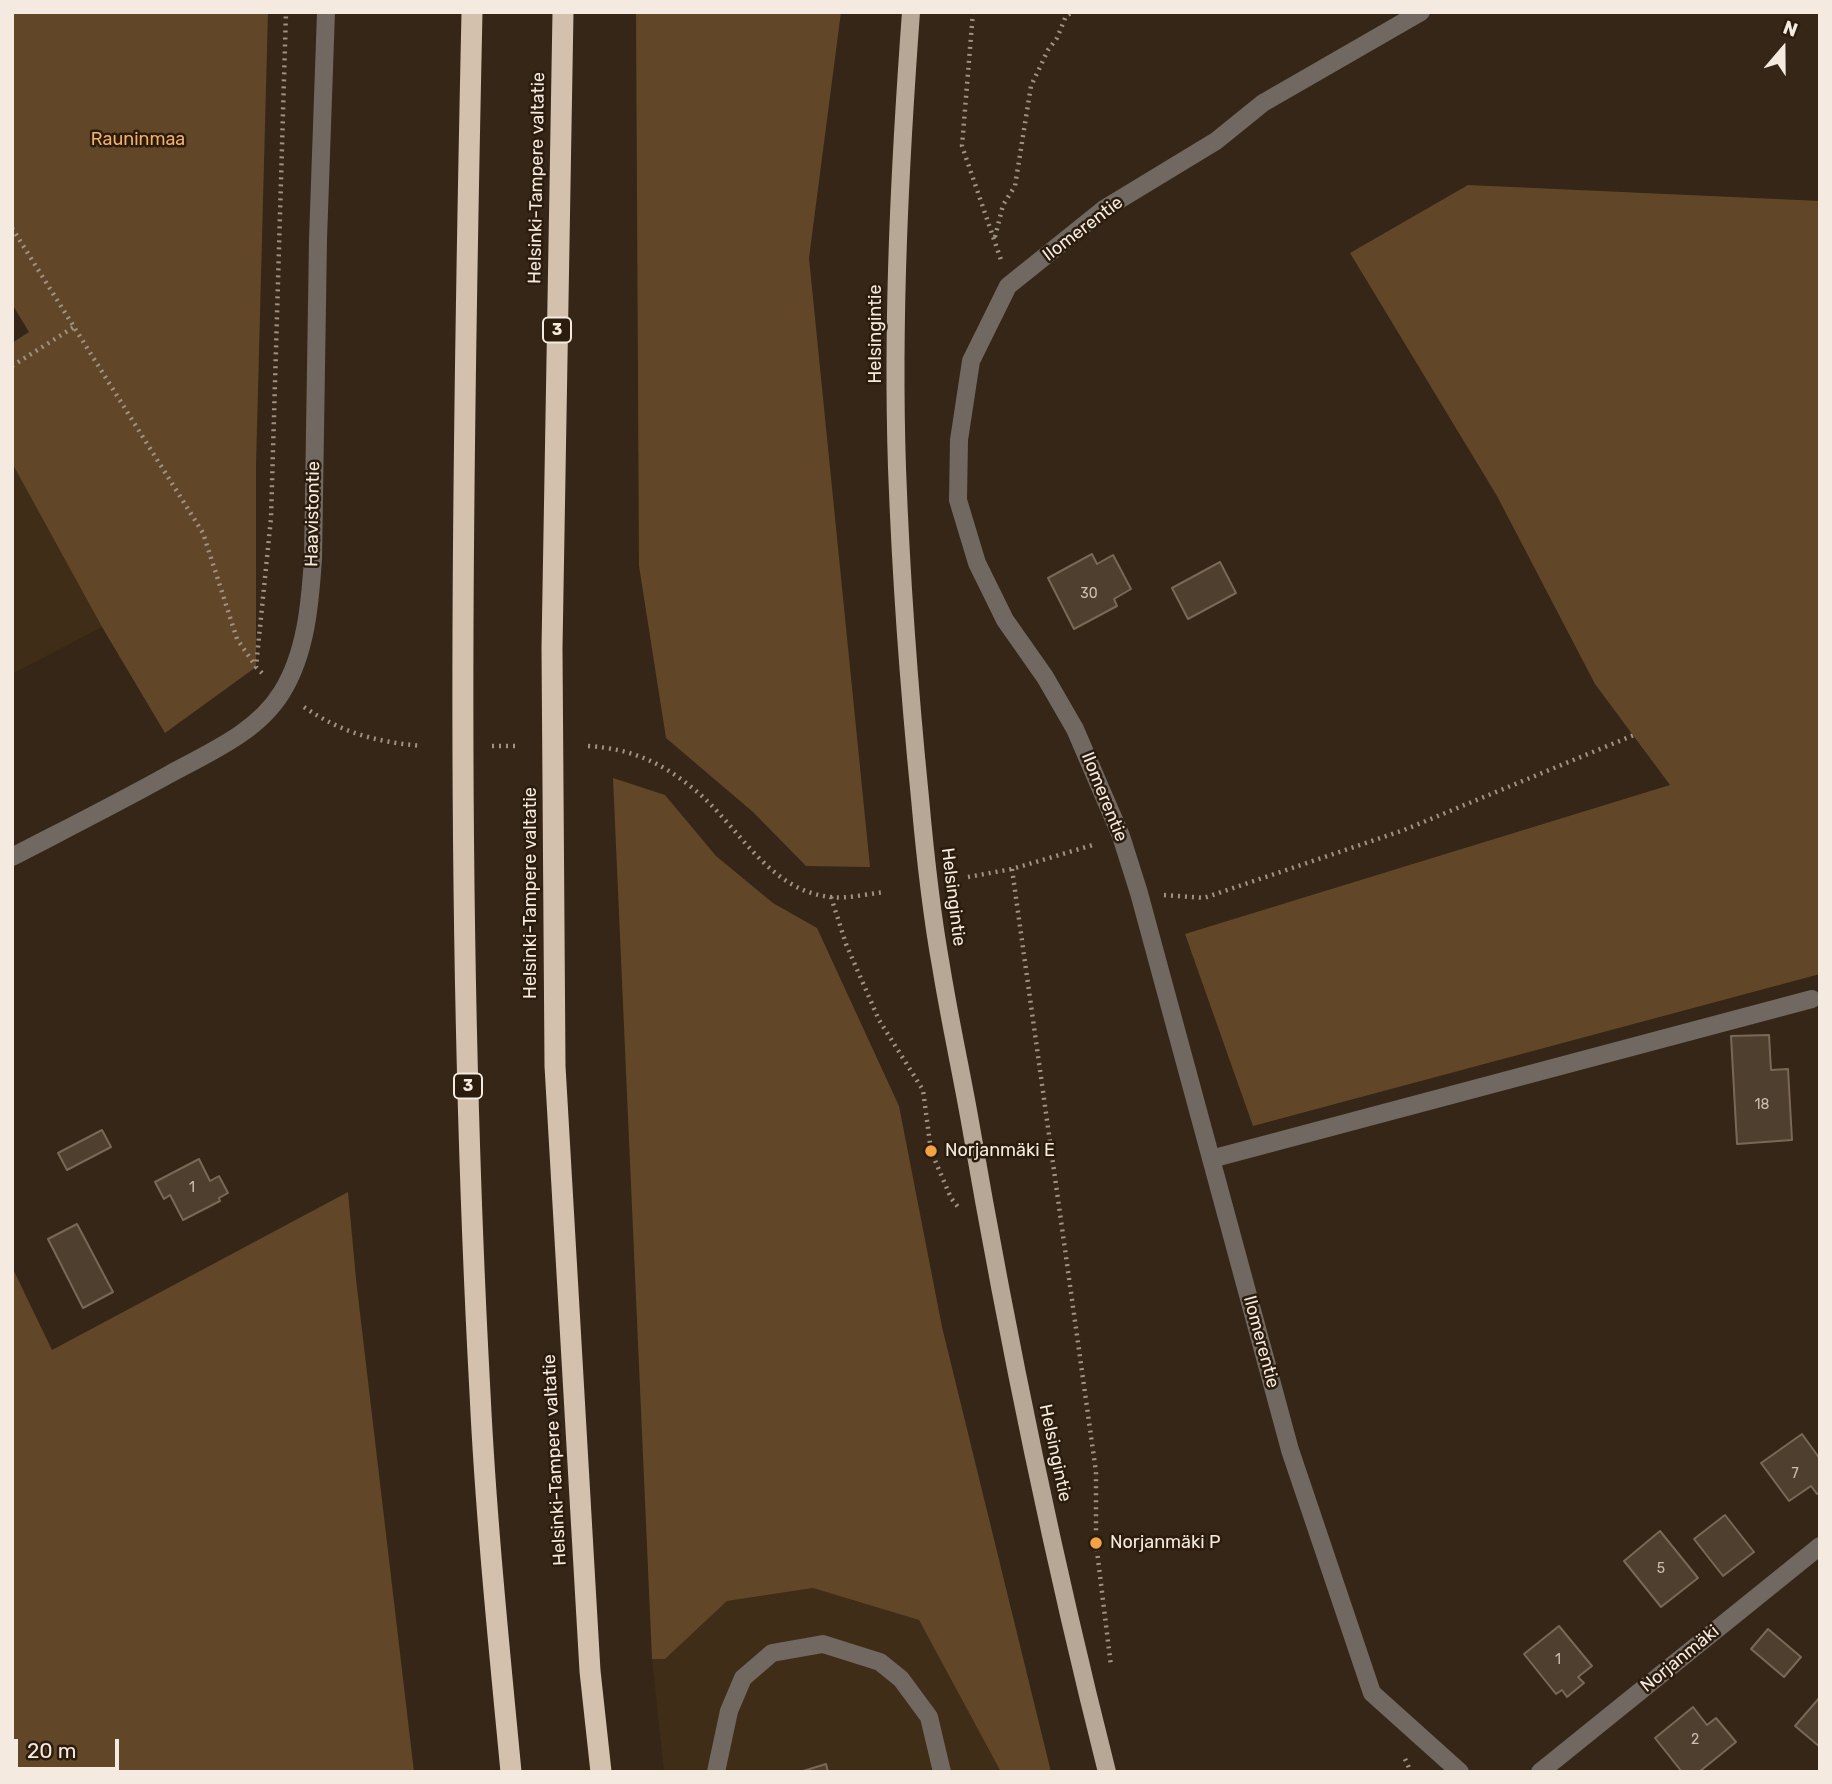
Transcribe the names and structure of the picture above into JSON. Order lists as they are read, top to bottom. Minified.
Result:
{"streets":{"highway":["Helsinki-Tampere valtatie","3"],"main road":["Helsingintie"],"street":["Ilomerentie","Haavistontie","Norjanmäki"]},"parks":["Rauninmaa"],"places":["Norjanmäki E","Norjanmäki P"],"house_numbers":["30","18","1","7","5","1","2"],"scale_bar":"20 m","north":"top"}
